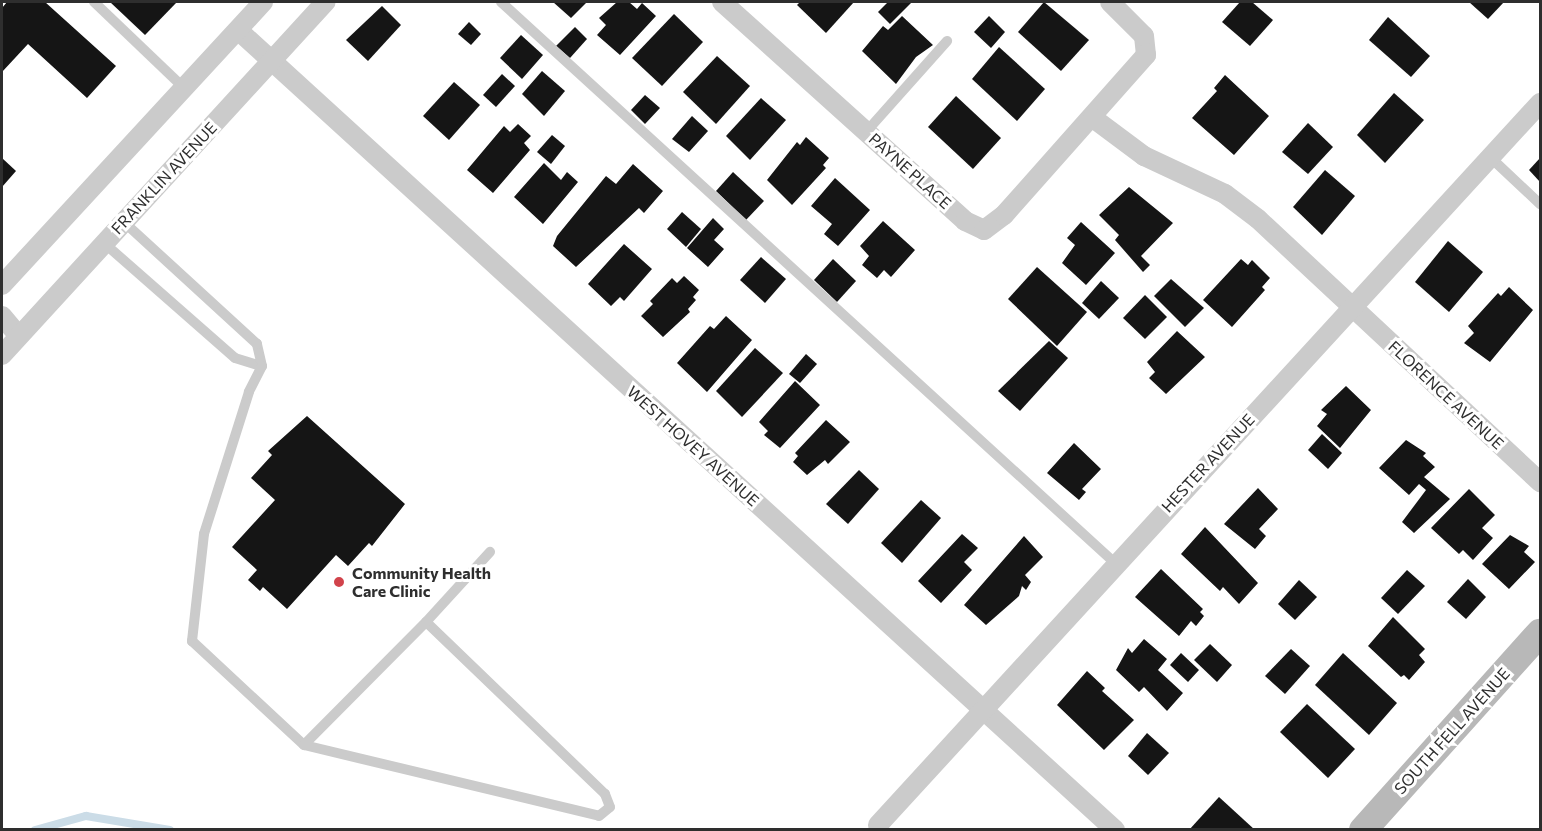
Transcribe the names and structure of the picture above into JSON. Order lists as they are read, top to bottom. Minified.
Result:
{"streets":{"street":["PAYNE PLACE","FRANKLIN AVENUE","FLORENCE AVENUE","WEST HOVEY AVENUE","HESTER AVENUE","SOUTH FELL AVENUE"]},"crossings":[["FRANKLIN AVENUE","WEST HOVEY AVENUE"],["FLORENCE AVENUE","HESTER AVENUE"],["WEST HOVEY AVENUE","HESTER AVENUE"]],"places":["Community Health Care Clinic"]}
